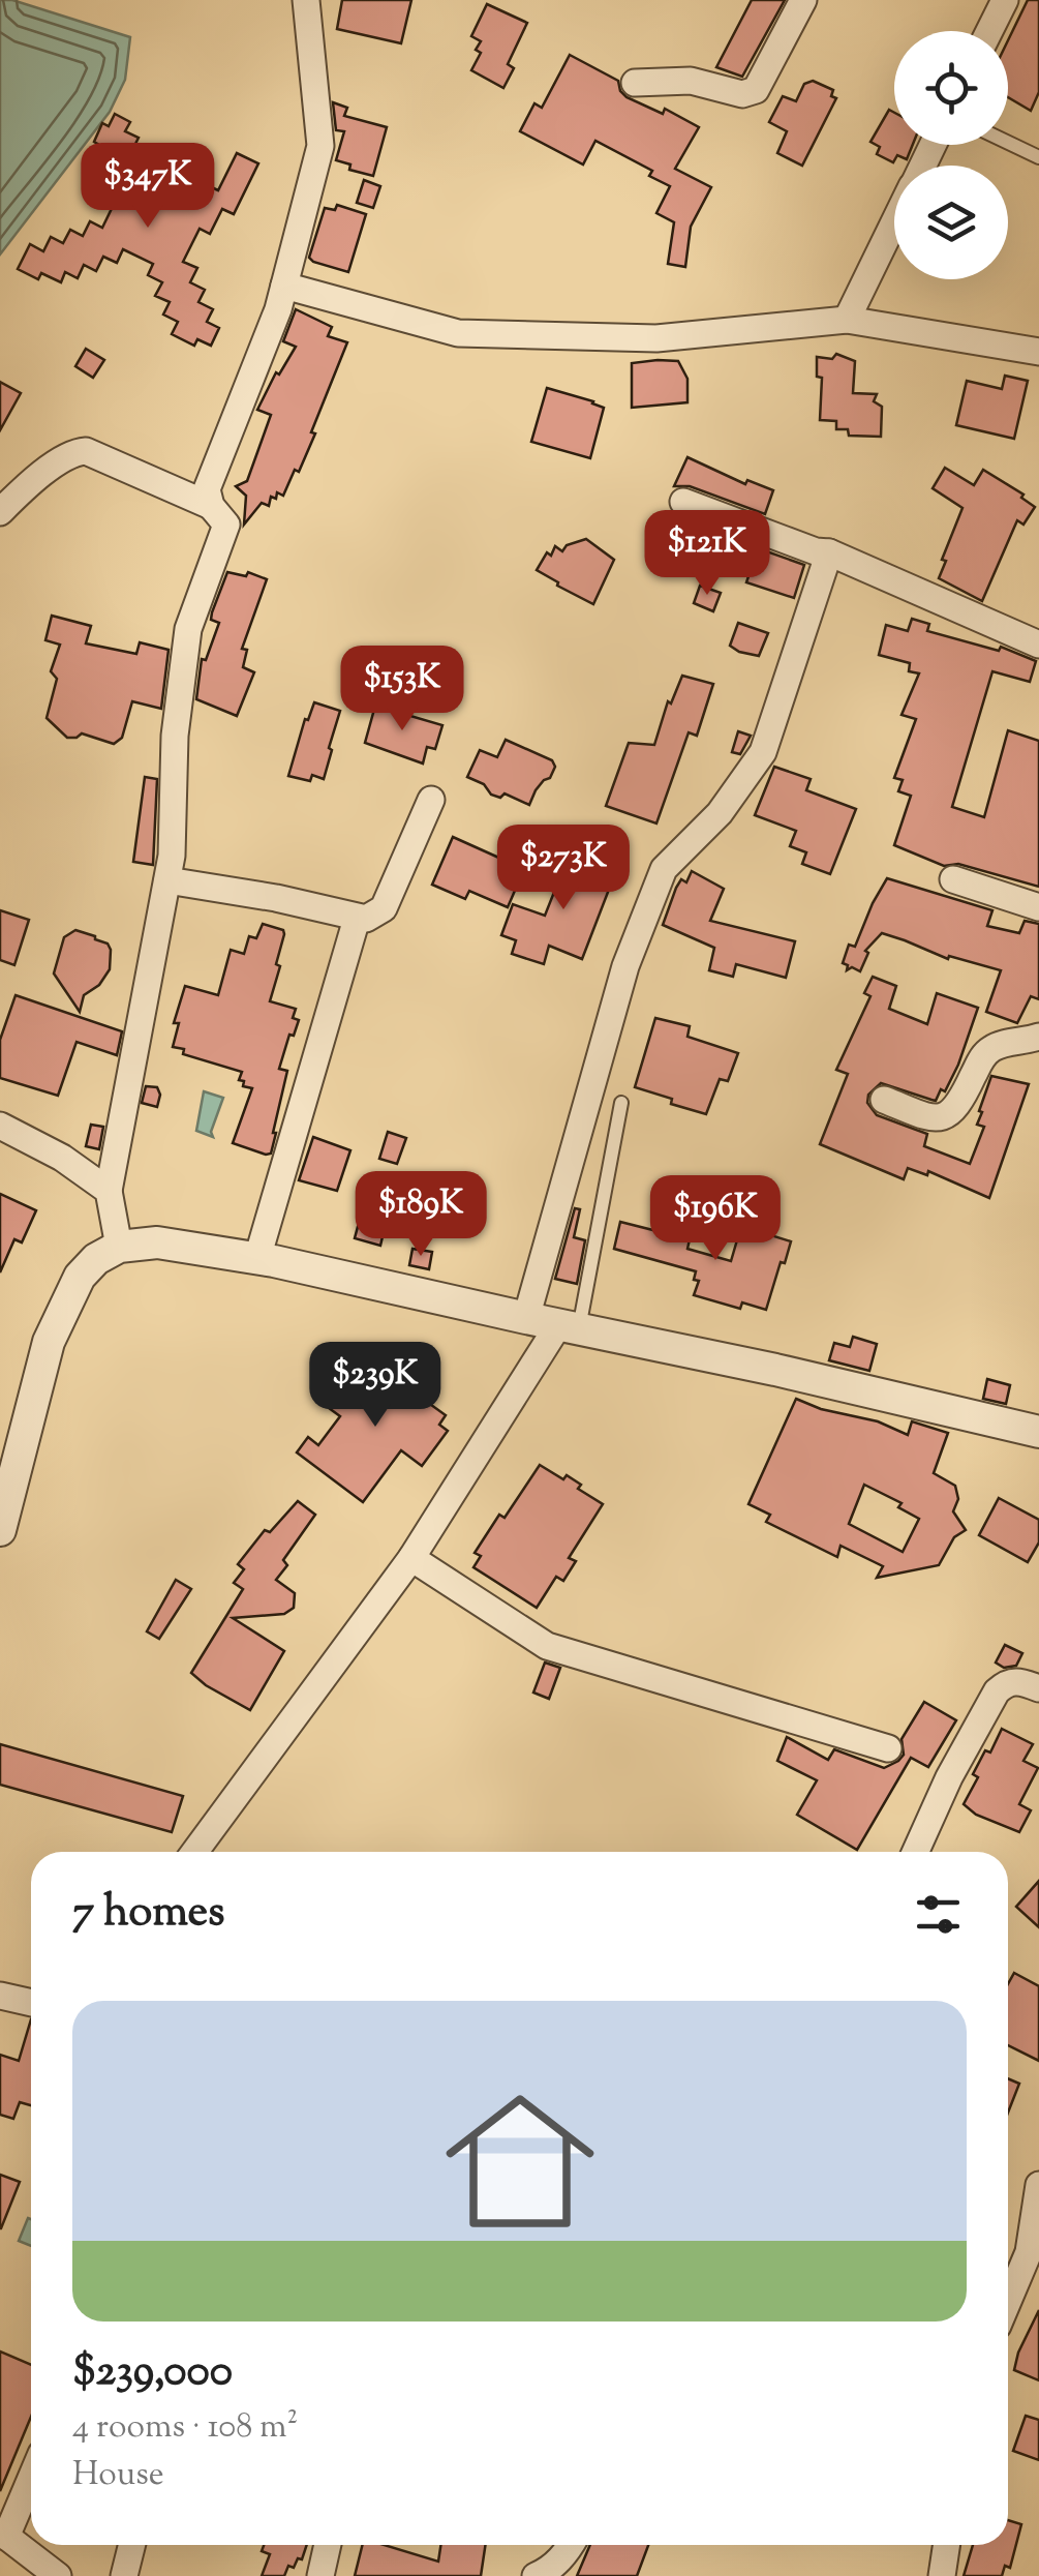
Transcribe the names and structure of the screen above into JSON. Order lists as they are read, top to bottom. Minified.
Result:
{"page":{"price":["$347K","$121K","$153K","$273K","$189K","$196K","$239K"],"heading":"7 homes","list":[{"name":"$239,000","note":"4 rooms · 108 m² · House"}]}}
